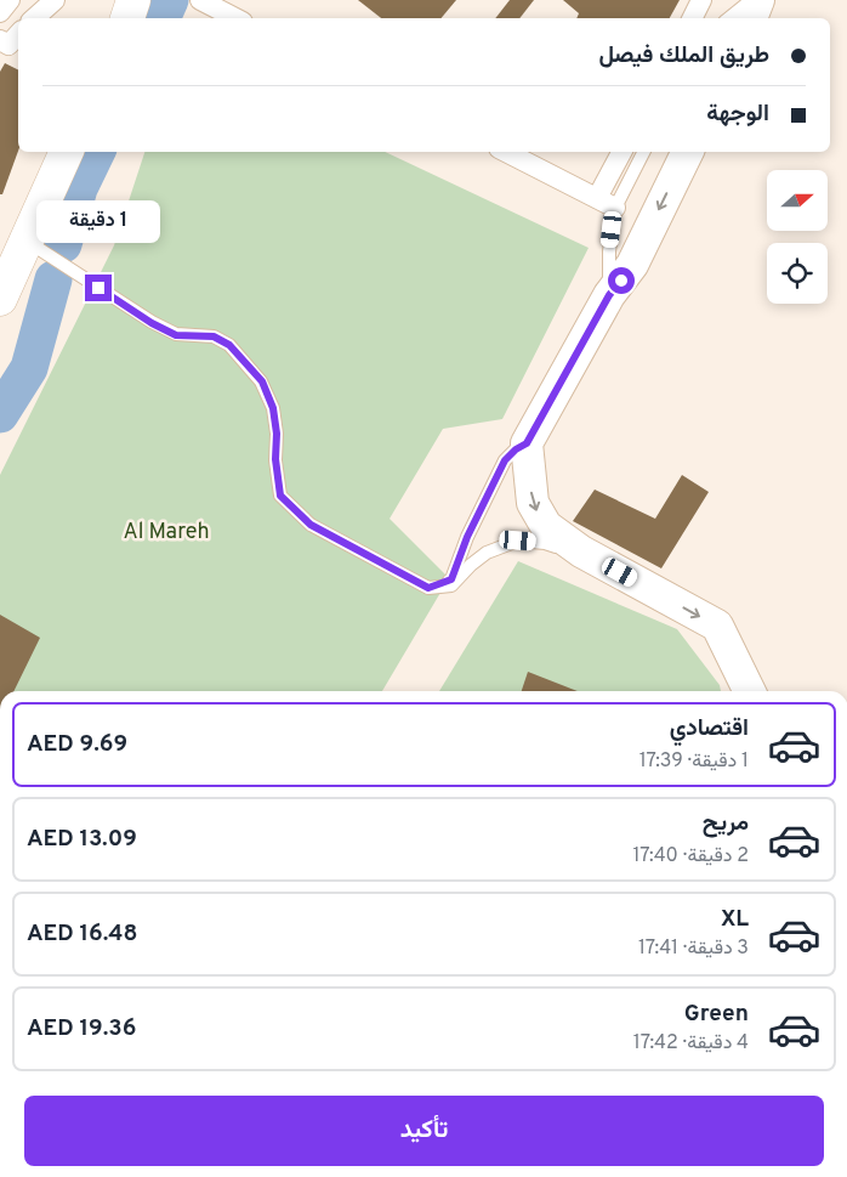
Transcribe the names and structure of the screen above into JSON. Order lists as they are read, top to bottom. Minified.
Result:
{"parks":["Al Mareh"],"north":"right","page":{"banner":["طريق الملك فيصل","الوجهة"],"bubble":"1 دقيقة","list":[{"name":"اقتصادي","note":"1 دقيقة · 17:39","value":"AED 9.69"},{"name":"مريح","note":"2 دقيقة · 17:40","value":"AED 13.09"},{"name":"XL","note":"3 دقيقة · 17:41","value":"AED 16.48"},{"name":"Green","note":"4 دقيقة · 17:42","value":"AED 19.36"}],"buttons":"تأكيد"}}
